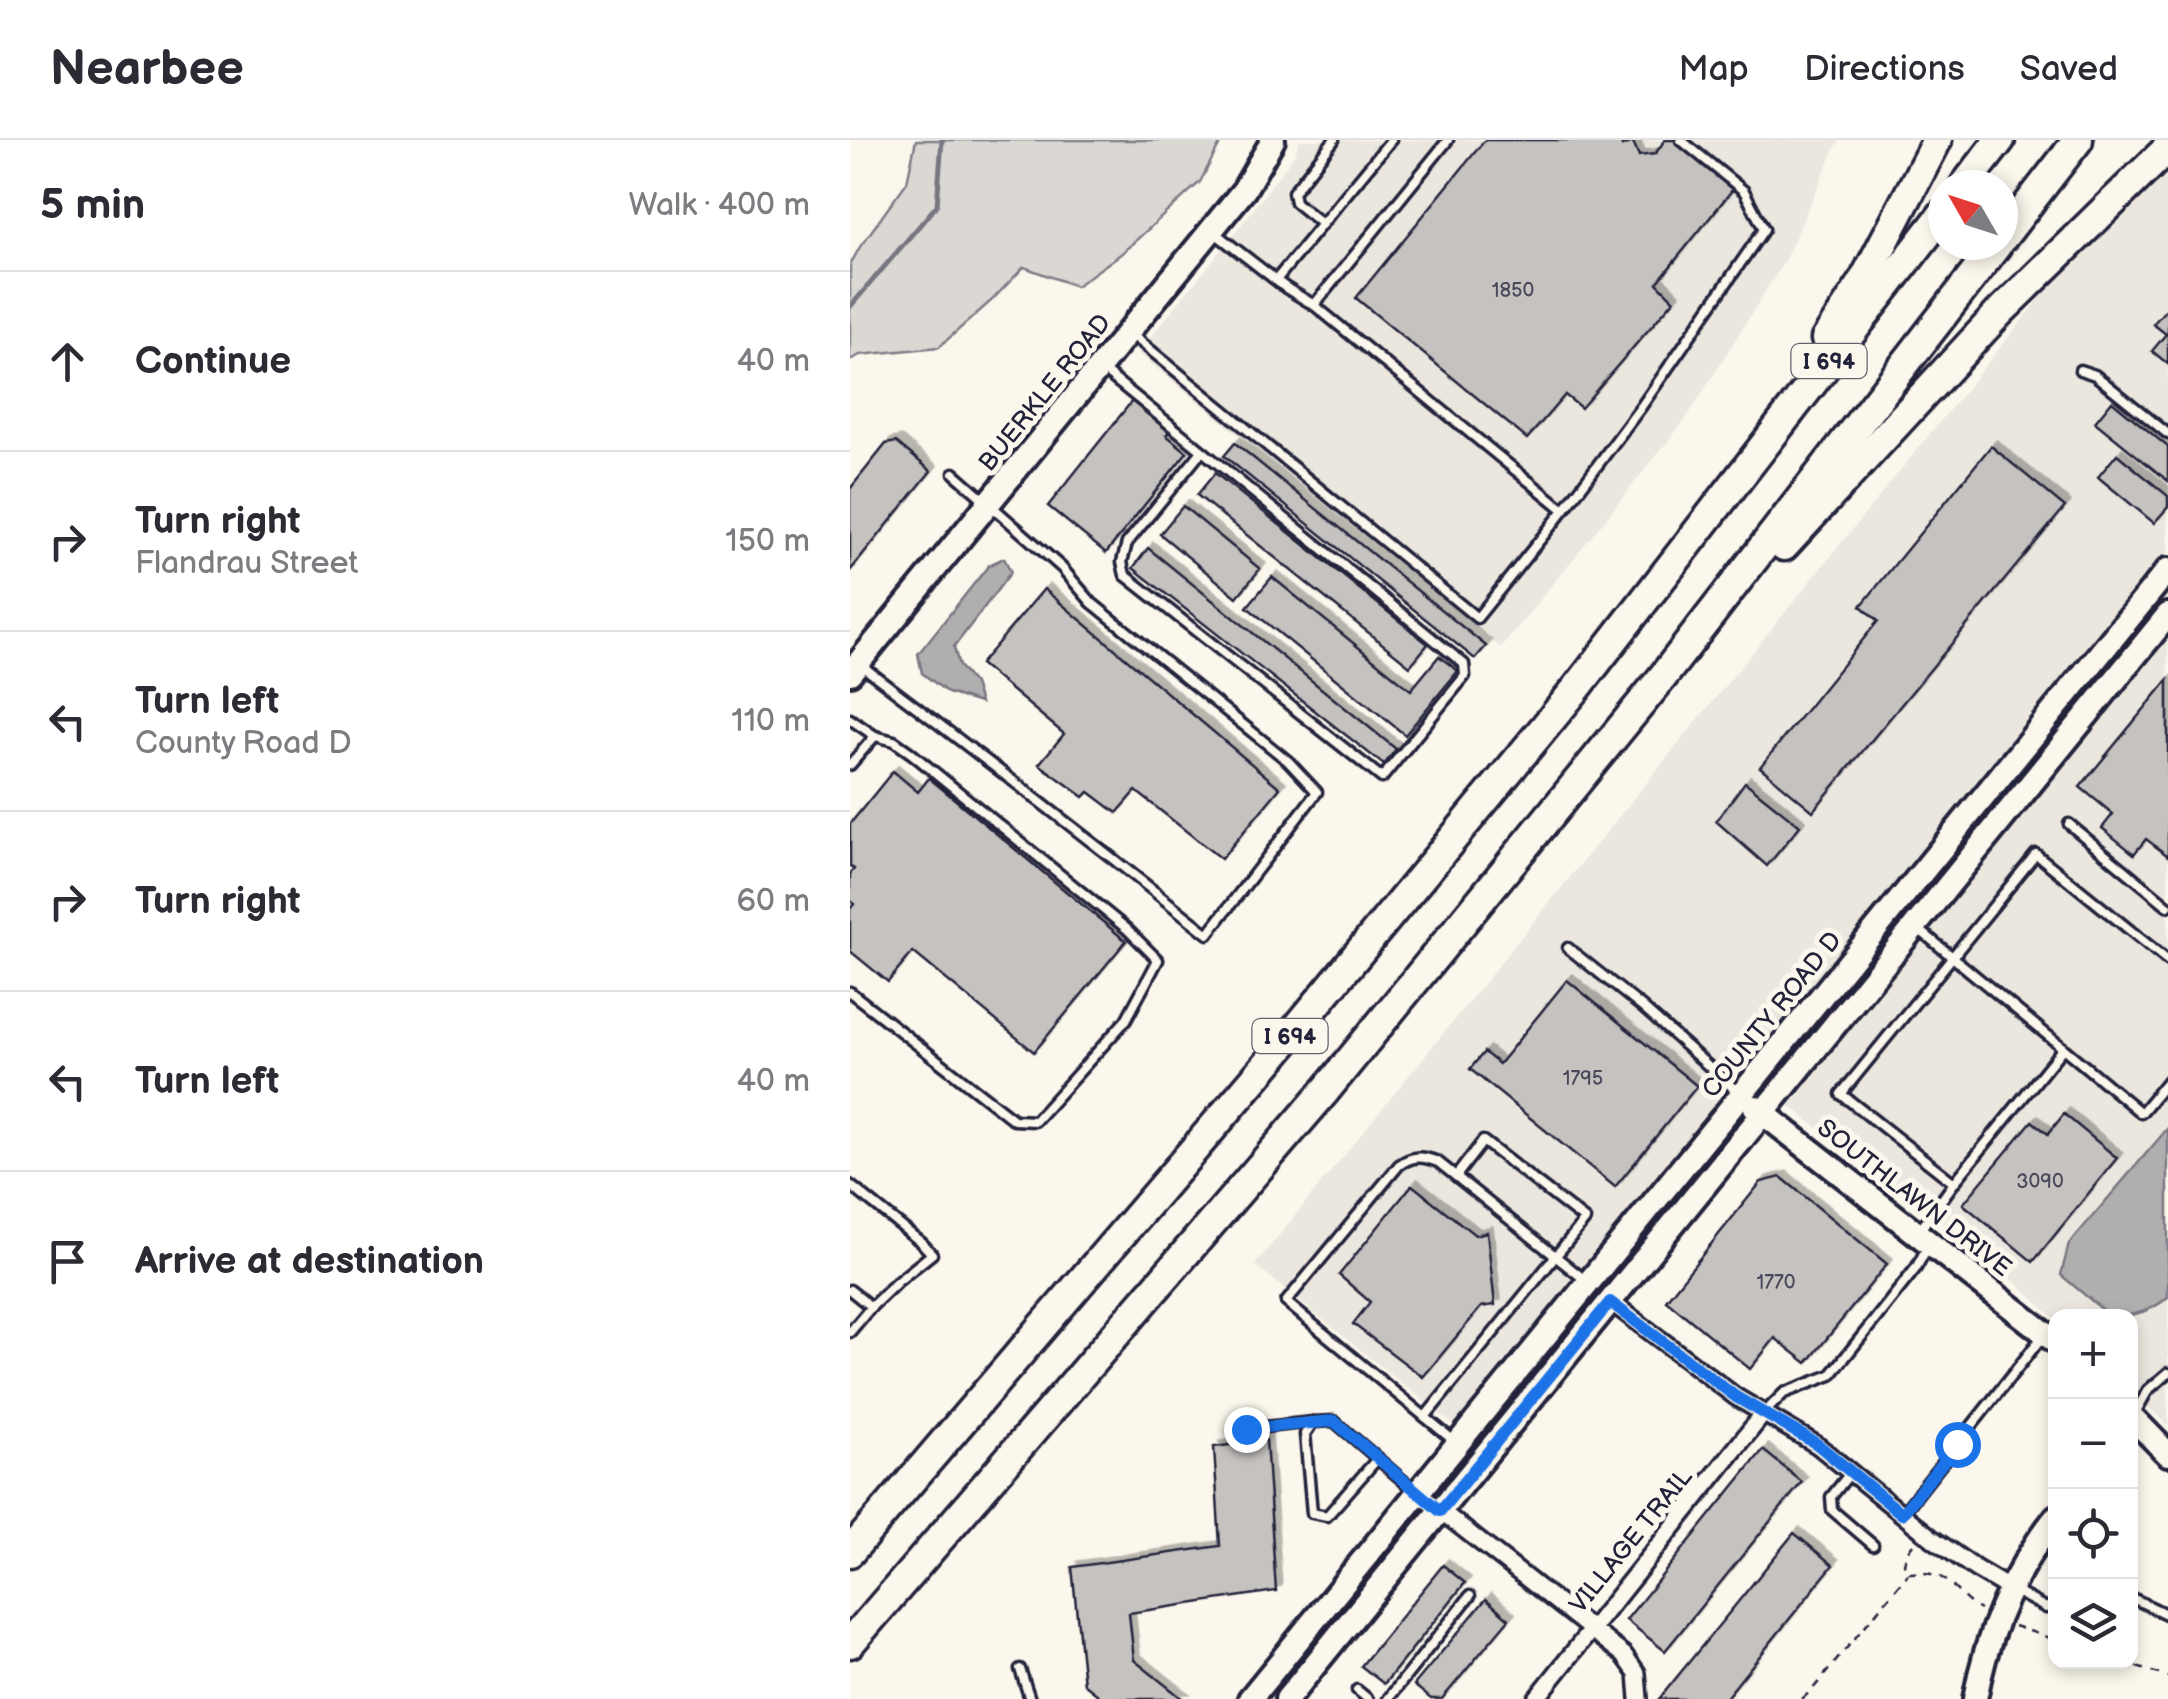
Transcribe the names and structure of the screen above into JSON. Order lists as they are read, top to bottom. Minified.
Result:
{"streets":{"highway":["I 694"],"street":["BUERKLE ROAD","COUNTY ROAD D","SOUTHLAWN DRIVE","VILLAGE TRAIL"]},"crossings":[["COUNTY ROAD D","SOUTHLAWN DRIVE"]],"house_numbers":["1850","1795","3090","1770"],"north":"top left","page":{"header":"Nearbee","nav":["Map","Directions","Saved"],"heading":["5 min","Walk · 400 m"],"list":[["Continue","40 m"],["Turn right","Flandrau Street","150 m"],["Turn left","County Road D","110 m"],["Turn right","60 m"],["Turn left","40 m"],"Arrive at destination"],"map_buttons":["+","−"]}}
